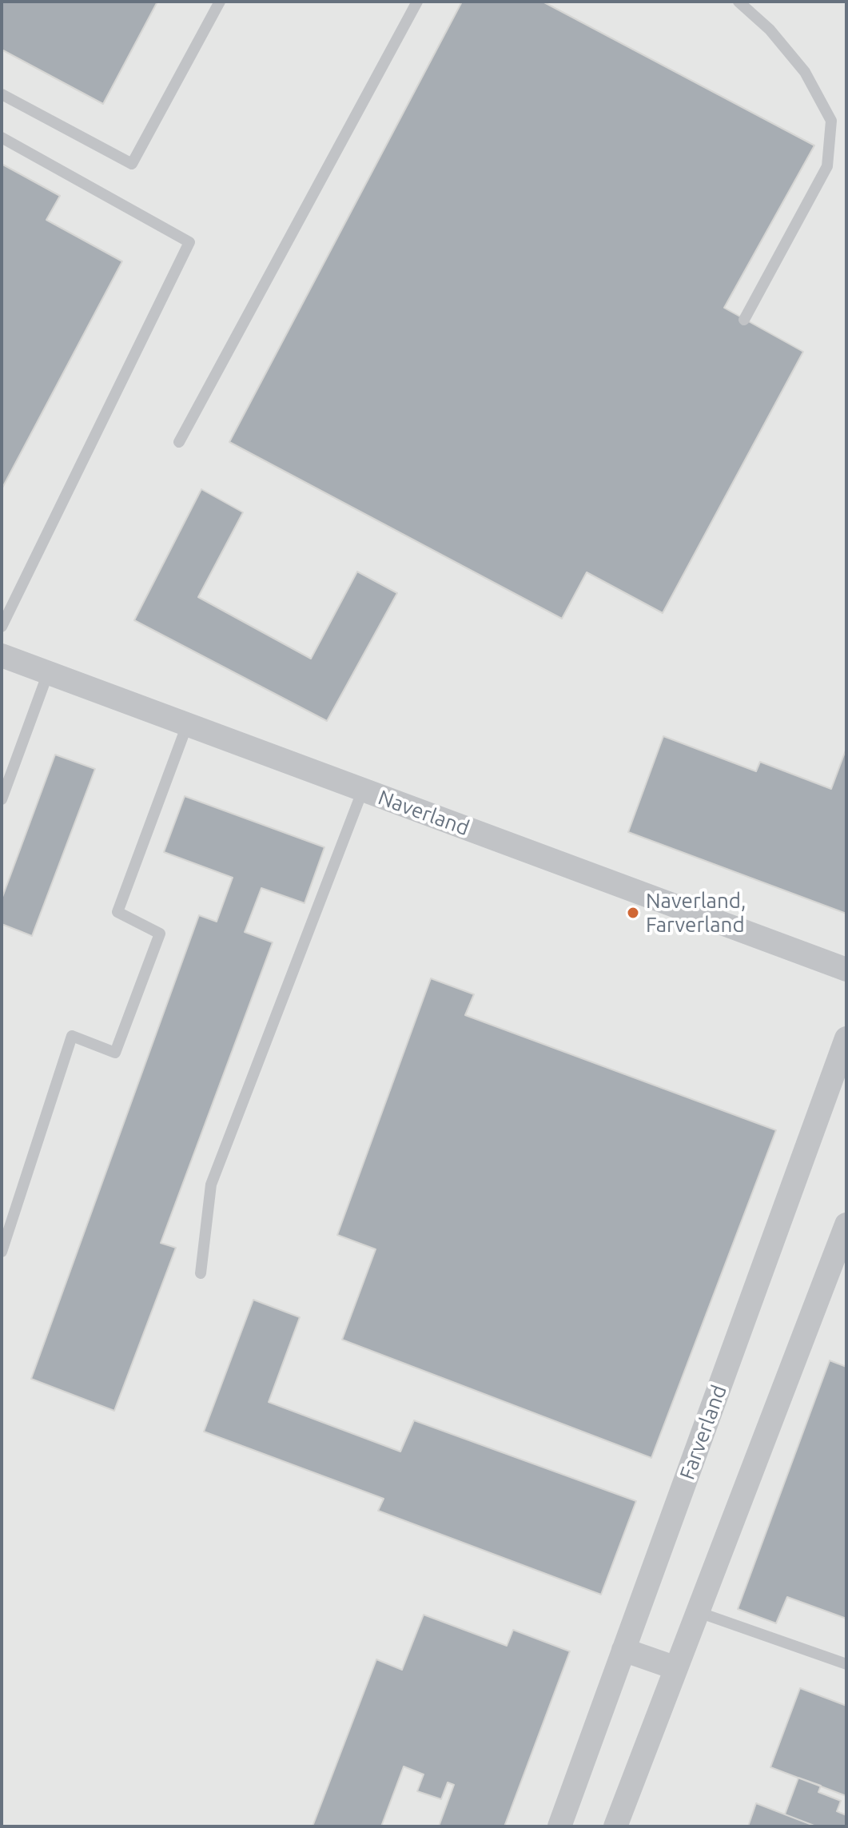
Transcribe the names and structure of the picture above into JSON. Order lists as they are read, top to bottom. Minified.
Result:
{"streets":{"street":["Naverland","Farverland"]},"places":["Naverland, Farverland"]}
